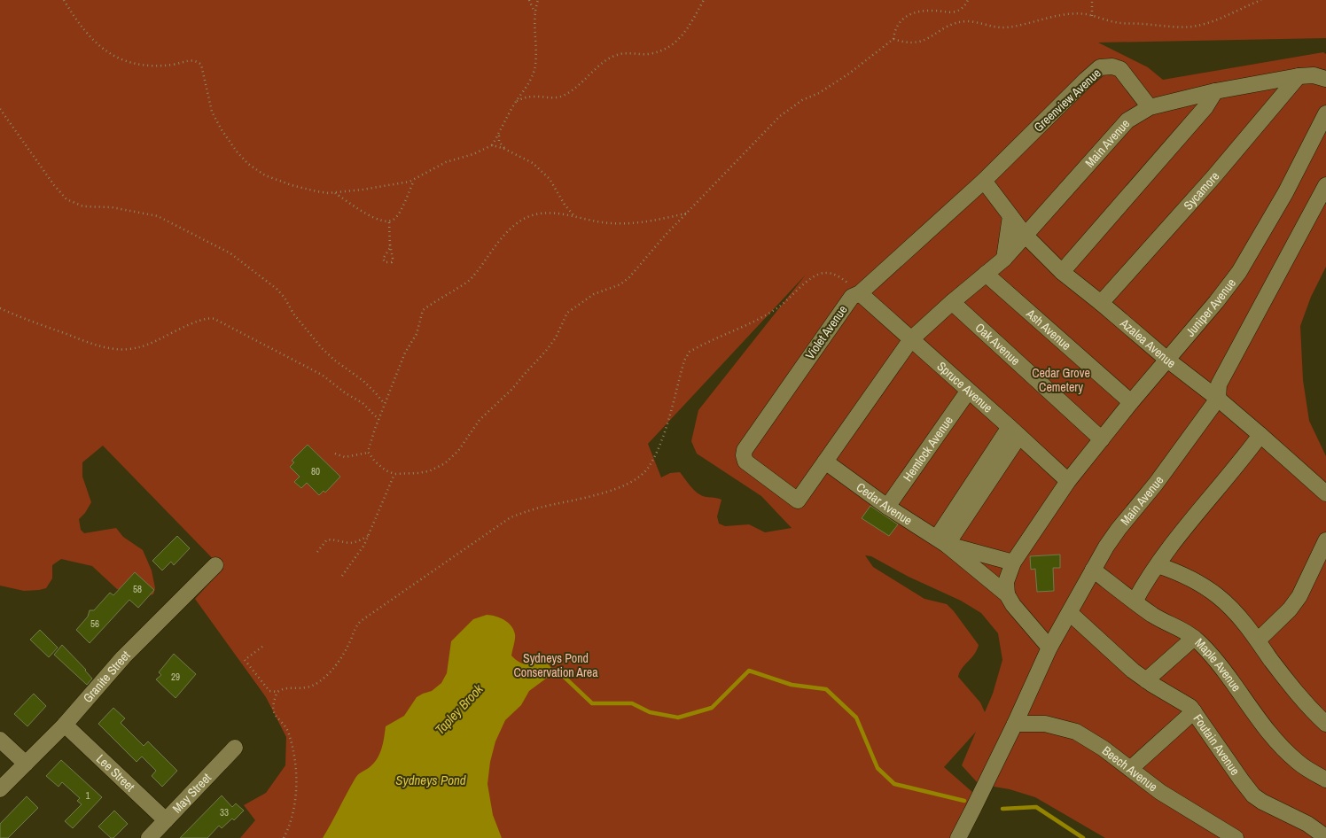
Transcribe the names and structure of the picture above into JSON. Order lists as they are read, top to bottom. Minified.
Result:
{"streets":{"street":["Greenview Avenue","Main Avenue","Sycamore","Juniper Avenue","Ash Avenue","Violet Avenue","Oak Avenue","Azalea Avenue","Spruce Avenue","Hemlock Avenue","Cedar Avenue","Maple Avenue","Granite Street","Foutain Avenue","Beech Avenue","Lee Street","May Street"]},"crossings":[["Greenview Avenue","Main Avenue"],["Greenview Avenue","Violet Avenue"],["Greenview Avenue","Azalea Avenue"],["Main Avenue","Sycamore"],["Main Avenue","Ash Avenue"],["Main Avenue","Violet Avenue"],["Main Avenue","Oak Avenue"],["Main Avenue","Azalea Avenue"],["Main Avenue","Spruce Avenue"],["Main Avenue","Cedar Avenue"],["Main Avenue","Maple Avenue"],["Main Avenue","Foutain Avenue"],["Main Avenue","Beech Avenue"],["Sycamore","Azalea Avenue"],["Juniper Avenue","Ash Avenue"],["Juniper Avenue","Oak Avenue"],["Juniper Avenue","Azalea Avenue"],["Juniper Avenue","Spruce Avenue"],["Juniper Avenue","Cedar Avenue"],["Violet Avenue","Azalea Avenue"],["Violet Avenue","Spruce Avenue"],["Spruce Avenue","Hemlock Avenue"],["Hemlock Avenue","Cedar Avenue"],["Granite Street","Lee Street"],["Lee Street","May Street"]],"water":["Tapley Brook","Sydneys Pond"],"parks":["Cedar Grove Cemetery","Sydneys Pond Conservation Area"],"house_numbers":["80","58","56","29","1","33"]}
